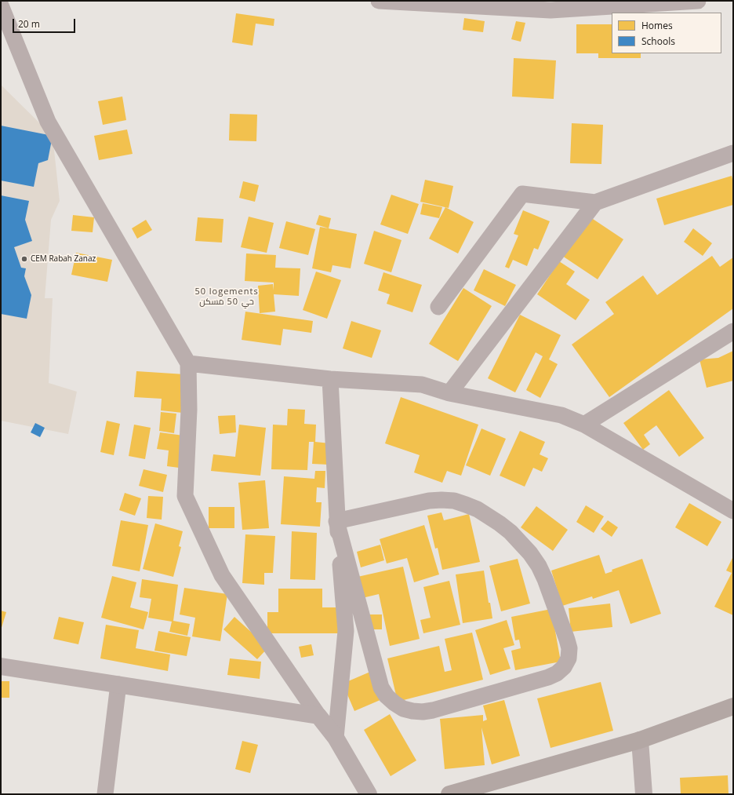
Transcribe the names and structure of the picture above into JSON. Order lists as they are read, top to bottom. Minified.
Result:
{"districts":["50 logements حي 50 مسكن"],"places":["CEM Rabah Zanaz"],"legend":["Homes","Schools"],"scale_bar":"20 m"}
